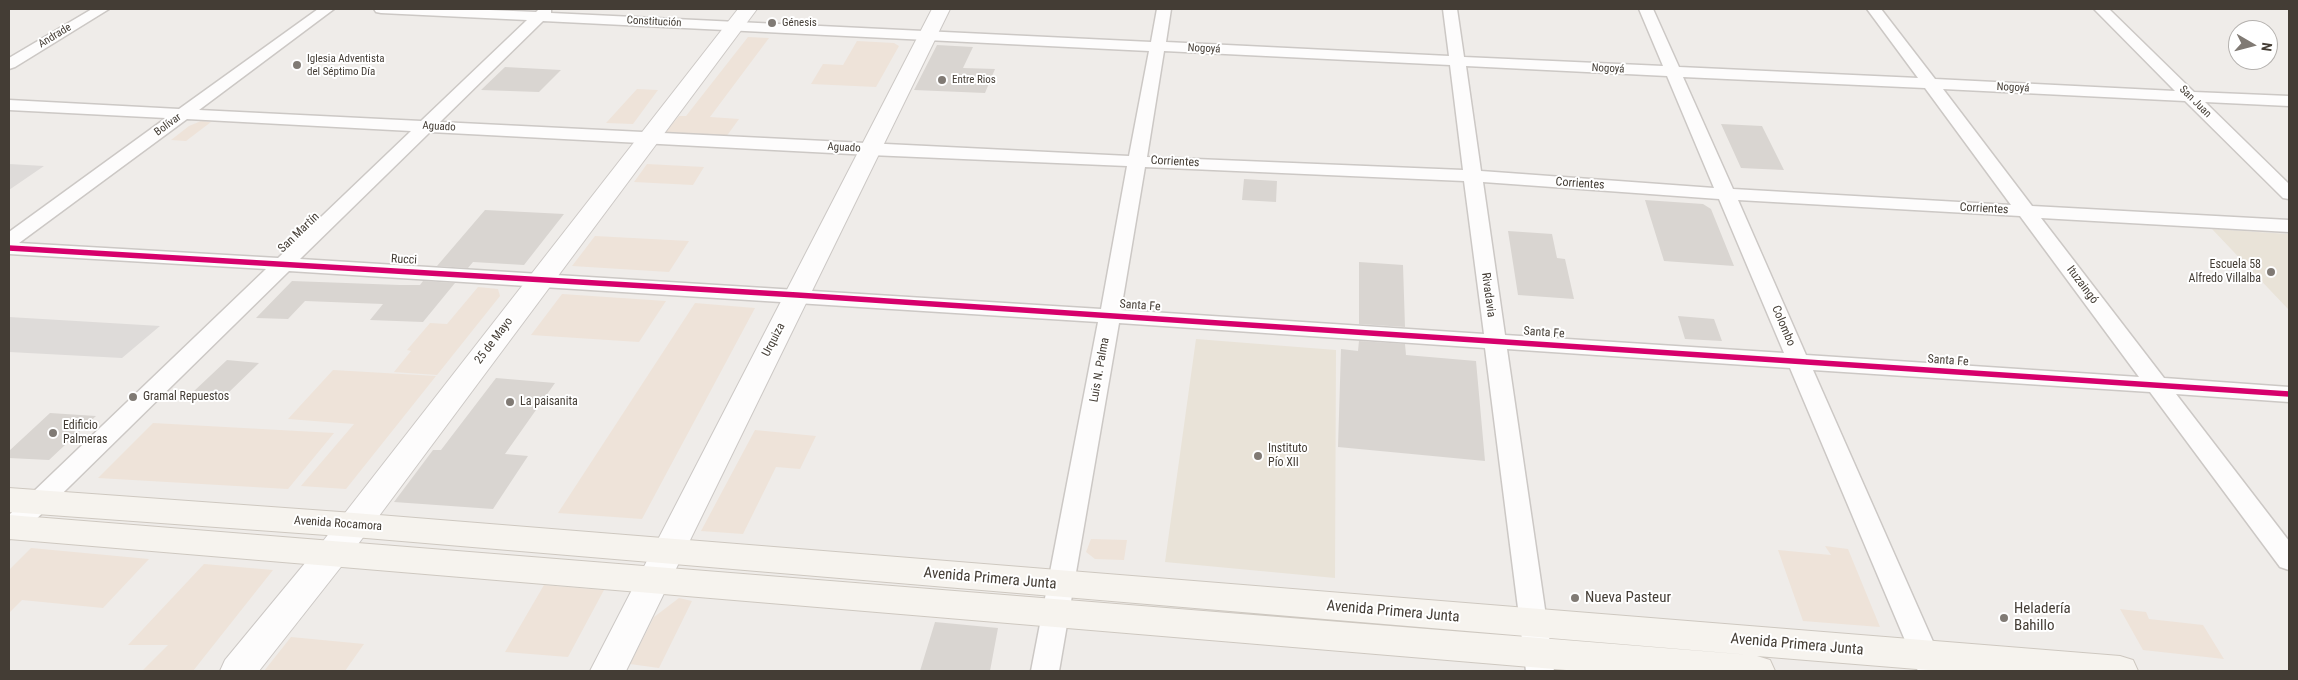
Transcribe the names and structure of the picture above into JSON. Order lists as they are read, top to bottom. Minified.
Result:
{"streets":{"main road":["Avenida Rocamora","Avenida Primera Junta"],"street":["Constitución","Andrade","Nogoyá","San Juan","Bolívar","Aguado","Corrientes","San Martín","Rucci","Ituzaingó","Rivadavia","Santa Fe","Colombo","Urquiza","25 de Mayo","Luis N. Palma"]},"crossings":[["Constitución","Nogoyá"],["Constitución","San Martín"],["Constitución","Urquiza"],["Constitución","25 de Mayo"],["Nogoyá","San Juan"],["Nogoyá","Ituzaingó"],["Nogoyá","Rivadavia"],["Nogoyá","Colombo"],["Nogoyá","Urquiza"],["Nogoyá","Luis N. Palma"],["Bolívar","Aguado"],["Aguado","Corrientes"],["Aguado","San Martín"],["Aguado","Urquiza"],["Aguado","25 de Mayo"],["Corrientes","Ituzaingó"],["Corrientes","Rivadavia"],["Corrientes","Colombo"],["Corrientes","Urquiza"],["Corrientes","Luis N. Palma"],["San Martín","Rucci"],["San Martín","Avenida Rocamora"],["Rucci","Santa Fe"],["Rucci","Urquiza"],["Rucci","25 de Mayo"],["Ituzaingó","Santa Fe"],["Rivadavia","Santa Fe"],["Rivadavia","Avenida Primera Junta"],["Santa Fe","Colombo"],["Santa Fe","Urquiza"],["Santa Fe","Luis N. Palma"],["Colombo","Avenida Primera Junta"],["Urquiza","Avenida Rocamora"],["Urquiza","Avenida Primera Junta"],["25 de Mayo","Avenida Rocamora"],["Luis N. Palma","Avenida Primera Junta"],["Avenida Rocamora","Avenida Primera Junta"]],"places":["Génesis","Iglesia Adventista del Séptimo Día","Entre Rios","Escuela 58 Alfredo Villalba","Gramal Repuestos","La paisanita","Edificio Palmeras","Instituto Pío XII","Nueva Pasteur","Heladería Bahillo"],"north":"right"}
